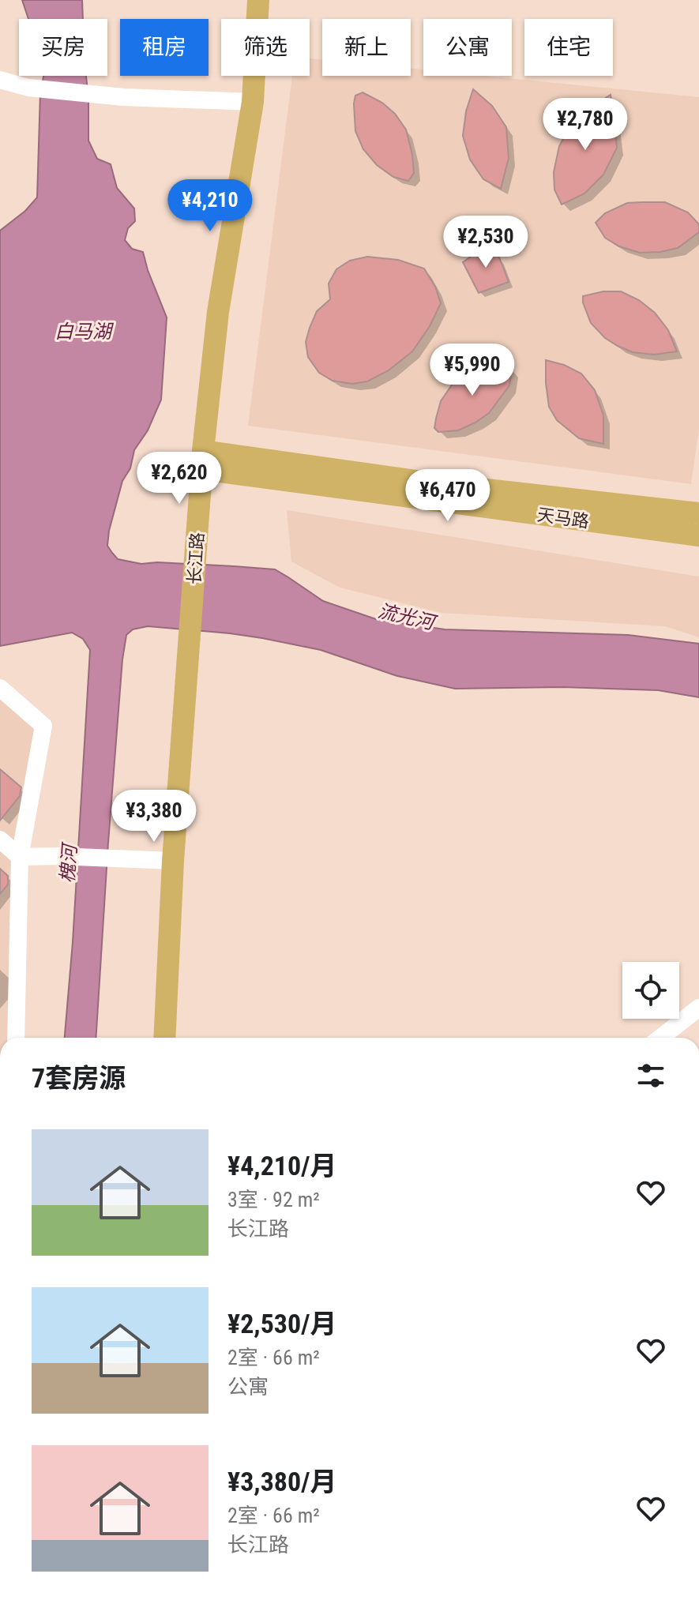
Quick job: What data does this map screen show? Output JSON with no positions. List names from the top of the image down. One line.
{"streets":{"main road":["天马路","长江路"]},"crossings":[["天马路","长江路"]],"water":["白马湖","流光河","槐河"],"page":{"chip":["买房","租房","筛选","新上","公寓","住宅"],"price":["¥2,780","¥4,210","¥2,530","¥5,990","¥2,620","¥6,470","¥3,380"],"heading":"7套房源","list":[{"name":"¥4,210/月","note":"3室 · 92 m² · 长江路"},{"name":"¥2,530/月","note":"2室 · 66 m² · 公寓"},{"name":"¥3,380/月","note":"2室 · 66 m² · 长江路"}]}}
